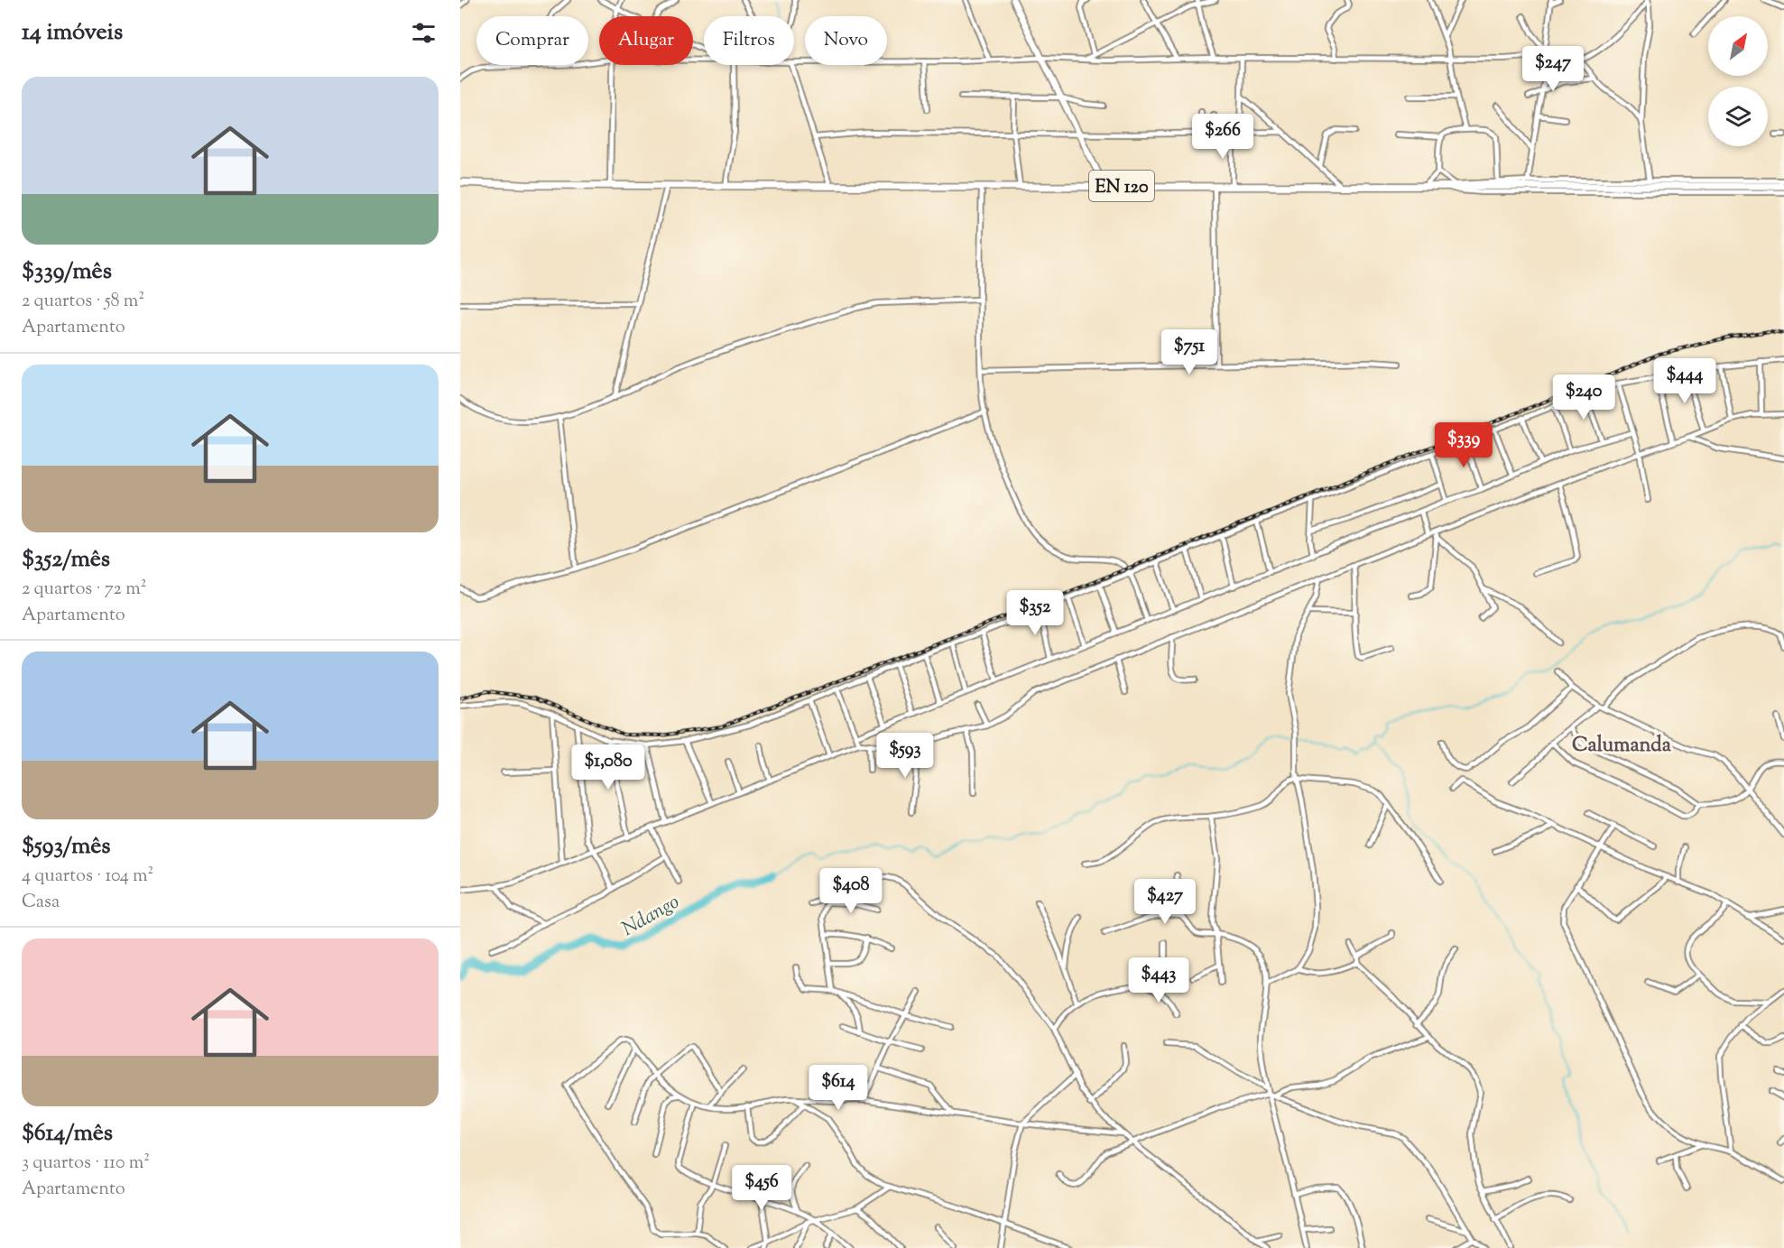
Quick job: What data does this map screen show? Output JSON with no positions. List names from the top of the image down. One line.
{"streets":{"main road":["EN 120"]},"districts":["Calumanda"],"water":["Ndango"],"north":"top right","page":{"heading":"14 imóveis","chip":["Comprar","Alugar","Filtros","Novo"],"price":["$247","$266","$751","$444","$240","$339","$352","$593","$1,080","$408","$427","$443","$614","$456"],"list":[{"name":"$339/mês","note":"2 quartos · 58 m² · Apartamento"},{"name":"$352/mês","note":"2 quartos · 72 m² · Apartamento"},{"name":"$593/mês","note":"4 quartos · 104 m² · Casa"},{"name":"$614/mês","note":"3 quartos · 110 m² · Apartamento"}]}}
